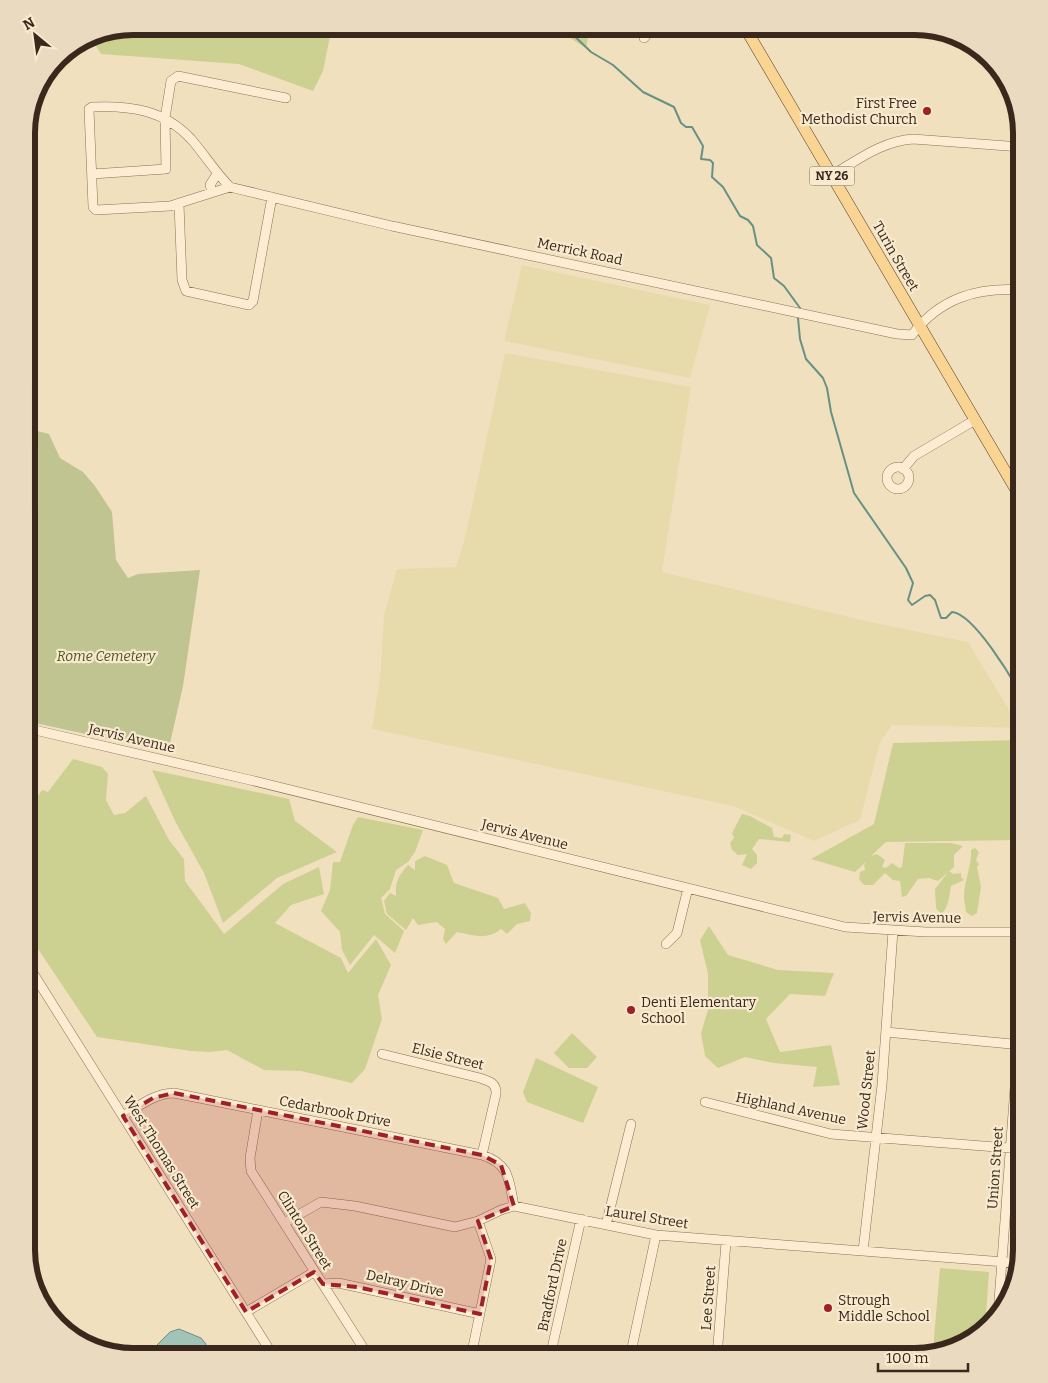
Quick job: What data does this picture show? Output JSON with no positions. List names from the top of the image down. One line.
{"streets":{"main road":["NY 26","Turin Street"],"street":["Merrick Road","Jervis Avenue","Elsie Street","Wood Street","Highland Avenue","Cedarbrook Drive","West Thomas Street","Union Street","Laurel Street","Clinton Street","Delray Drive","Bradford Drive","Lee Street"]},"crossings":[["Merrick Road","Turin Street"],["Jervis Avenue","Wood Street"],["Elsie Street","Cedarbrook Drive"],["Wood Street","Highland Avenue"],["Wood Street","Laurel Street"],["Highland Avenue","Union Street"],["Cedarbrook Drive","West Thomas Street"],["Cedarbrook Drive","Laurel Street"],["Cedarbrook Drive","Clinton Street"],["Union Street","Laurel Street"],["Laurel Street","Bradford Drive"],["Laurel Street","Lee Street"],["Clinton Street","Delray Drive"]],"parks":["Rome Cemetery"],"places":["First Free Methodist Church","Denti Elementary School","Strough Middle School"],"scale_bar":"100 m","north":"top left"}
